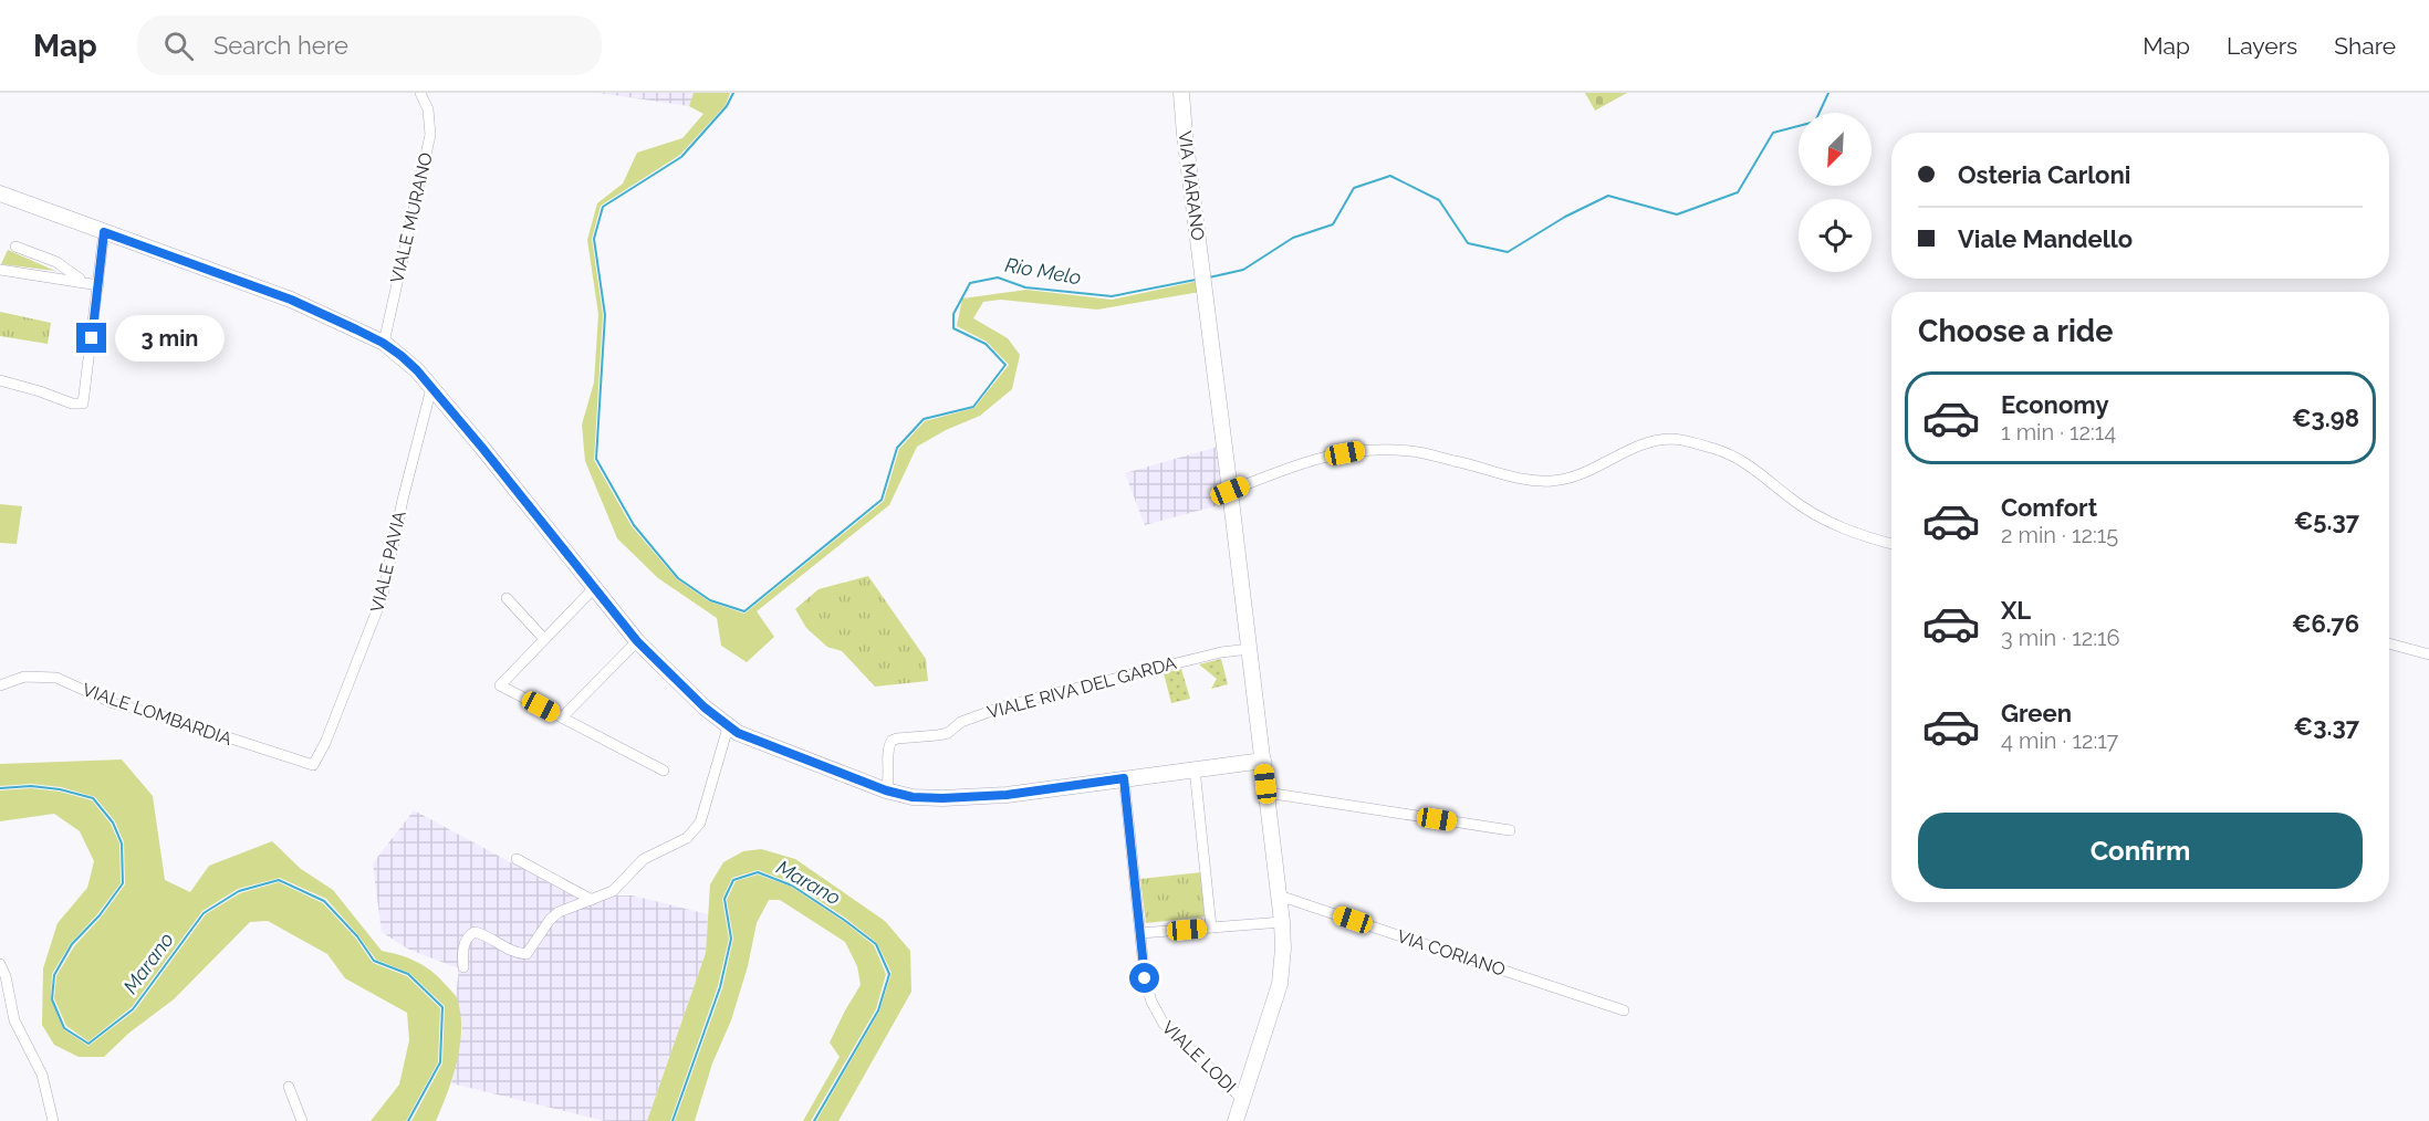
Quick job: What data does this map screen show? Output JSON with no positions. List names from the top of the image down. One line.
{"streets":{"main road":["VIA MARANO"],"street":["VIALE MURANO","VIALE PAVIA","VIALE RIVA DEL GARDA","VIALE LOMBARDIA","VIA CORIANO","VIALE LODI"]},"crossings":[["VIA MARANO","VIALE RIVA DEL GARDA"],["VIA MARANO","VIA CORIANO"],["VIA MARANO","VIALE LODI"],["VIALE PAVIA","VIALE LOMBARDIA"]],"water":["Rio Melo","Marano"],"north":"bottom left","page":{"header":"Map","search":"Search here","nav":["Map","Layers","Share"],"banner":["Osteria Carloni","Viale Mandello"],"heading":"Choose a ride","bubble":"3 min","list":[{"name":"Economy","note":"1 min · 12:14","value":"€3.98"},{"name":"Comfort","note":"2 min · 12:15","value":"€5.37"},{"name":"XL","note":"3 min · 12:16","value":"€6.76"},{"name":"Green","note":"4 min · 12:17","value":"€3.37"}],"buttons":"Confirm"}}
